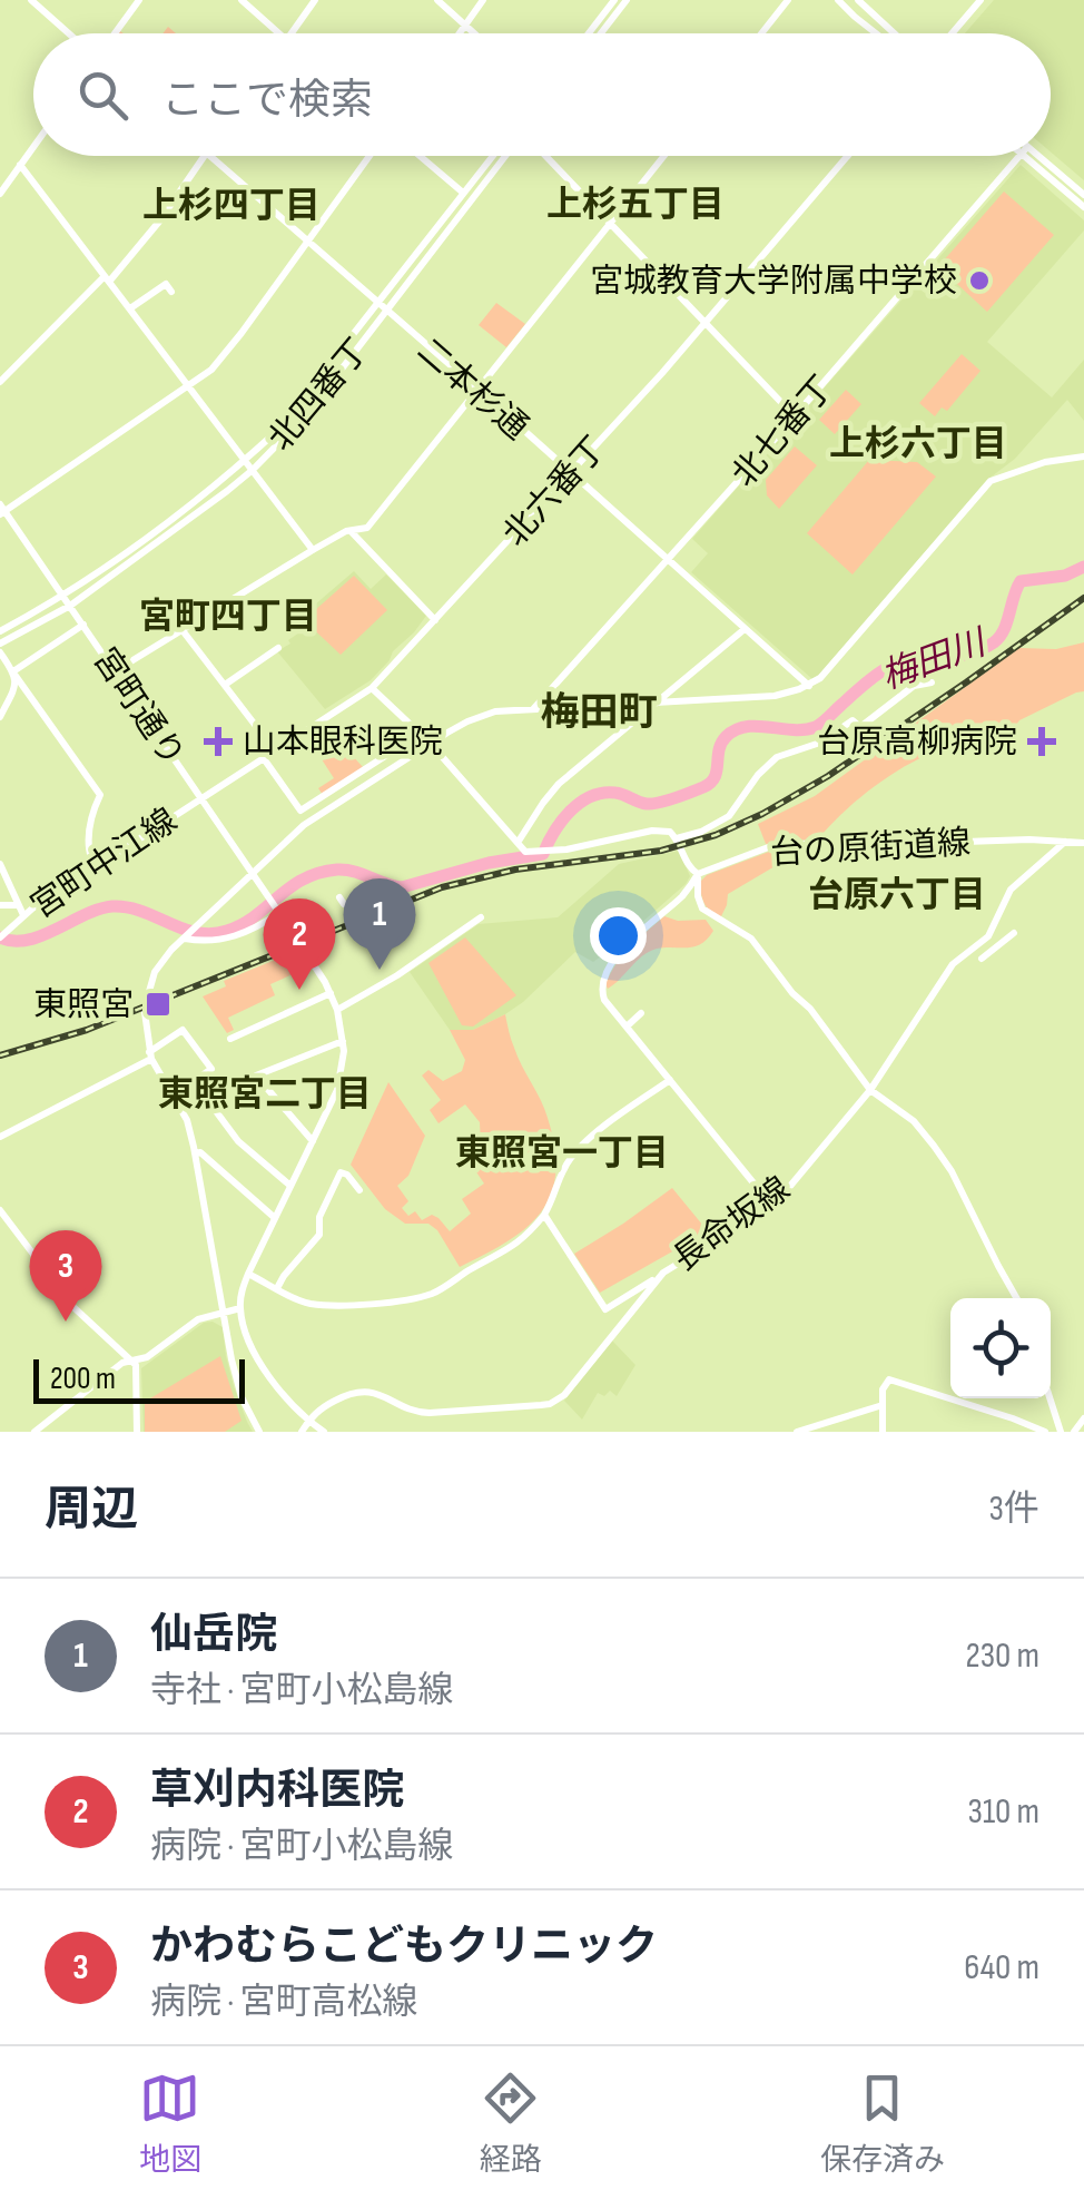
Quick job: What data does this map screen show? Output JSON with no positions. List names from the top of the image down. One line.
{"streets":{"street":["二本杉通","北四番丁","北七番丁","北六番丁","宮町通り","台の原街道線","宮町中江線","長命坂線"]},"crossings":[["二本杉通","北四番丁"],["二本杉通","北七番丁"],["二本杉通","北六番丁"],["北四番丁","宮町通り"],["北六番丁","宮町通り"],["北六番丁","宮町中江線"],["宮町通り","宮町中江線"],["台の原街道線","長命坂線"]],"districts":["上杉五丁目","上杉四丁目","上杉六丁目","宮町四丁目","梅田町","台原六丁目","東照宮二丁目","東照宮一丁目"],"water":["梅田川"],"places":{"other":["宮城教育大学附属中学校"],"health":["山本眼科医院","台原高柳病院"],"transit":["東照宮"]},"scale_bar":"200 m","page":{"search":"ここで検索","pins":["1","2","3"],"scale":"200 m","heading":["周辺","3件"],"list":[{"mark":"1","name":"仙岳院","note":"寺社 · 宮町小松島線","value":"230 m"},{"mark":"2","name":"草刈内科医院","note":"病院 · 宮町小松島線","value":"310 m"},{"mark":"3","name":"かわむらこどもクリニック","note":"病院 · 宮町高松線","value":"640 m"}],"nav":["地図","経路","保存済み"]}}
